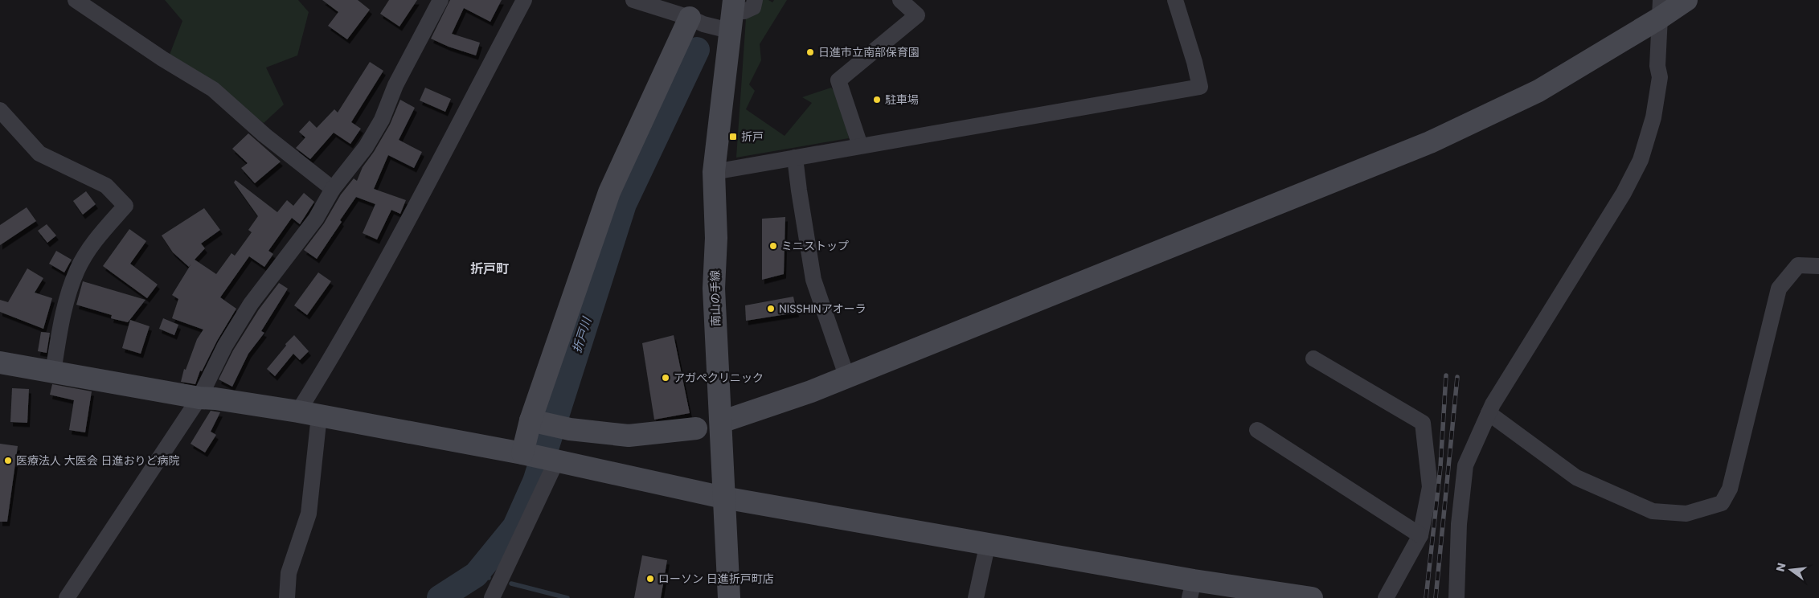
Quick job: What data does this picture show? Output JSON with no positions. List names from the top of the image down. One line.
{"streets":{"street":["南山の手線"]},"districts":["折戸町"],"water":["折戸川"],"places":{"other":["日進市立南部保育園","駐車場","ミニストップ","NISSHINアオーラ","アガぺクリニック","医療法人 大医会 日進おりど病院","ローソン 日進折戸町店"],"transit":["折戸"]},"north":"left"}
